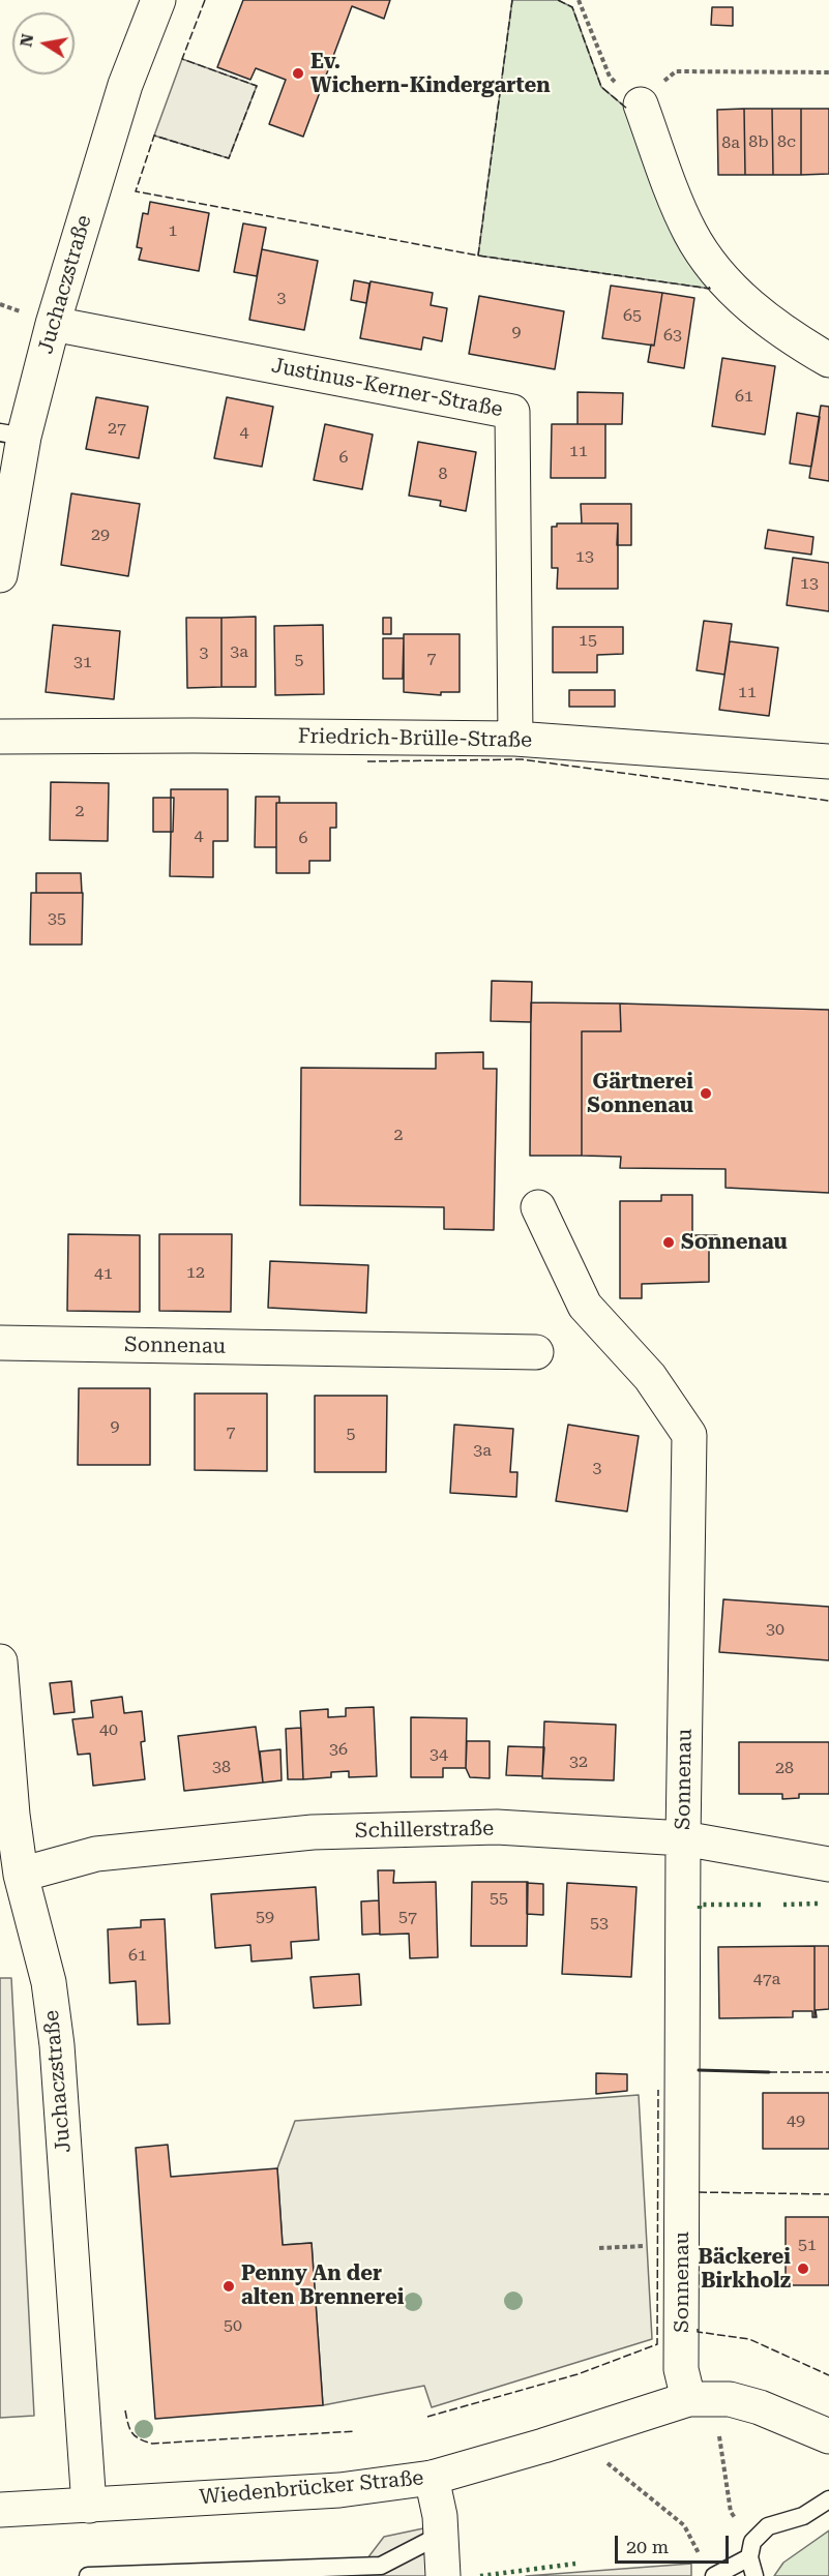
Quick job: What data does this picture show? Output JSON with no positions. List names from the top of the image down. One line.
{"streets":{"street":["Juchaczstraße","Justinus-Kerner-Straße","Friedrich-Brülle-Straße","Sonnenau","Schillerstraße","Wiedenbrücker Straße"]},"crossings":[["Juchaczstraße","Justinus-Kerner-Straße"],["Juchaczstraße","Schillerstraße"],["Juchaczstraße","Wiedenbrücker Straße"],["Justinus-Kerner-Straße","Friedrich-Brülle-Straße"],["Sonnenau","Schillerstraße"],["Sonnenau","Wiedenbrücker Straße"]],"places":["Ev. Wichern-Kindergarten","Gärtnerei Sonnenau","Sonnenau","Bäckerei Birkholz","Penny An der alten Brennerei"],"house_numbers":["8b","8c","8a","1","3","65","9","63","61","27","4","11","6","8","29","13","13","15","3a","3","7","5","31","11","2","4","6","35","2","12","41","9","7","5","3a","3","30","40","36","34","32","38","28","55","59","57","53","61","47a","49","51","50"],"scale_bar":"20 m","north":"left"}
